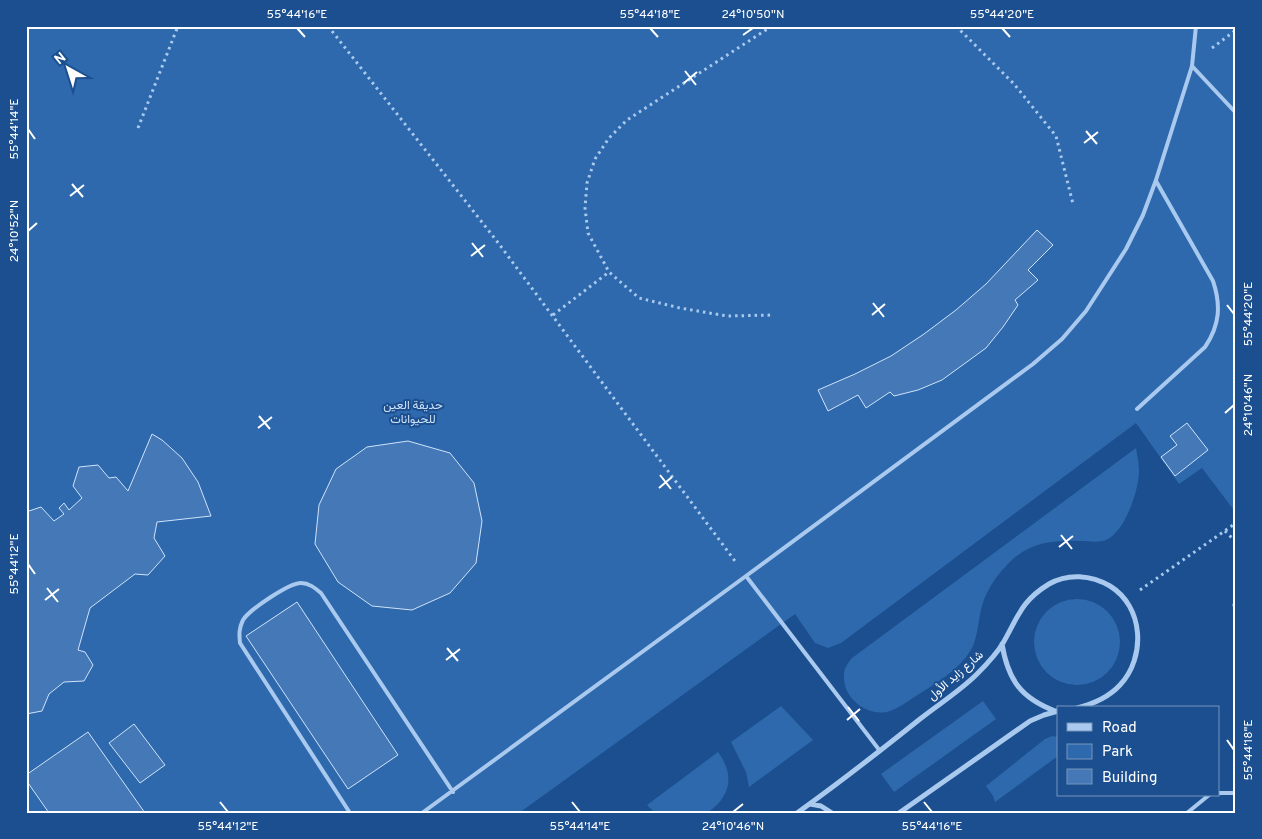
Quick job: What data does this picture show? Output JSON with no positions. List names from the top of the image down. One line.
{"streets":{"street":["شارع زايد الأول"]},"parks":["حديقة العين للحيوانات"],"legend":["Road","Park","Building"],"north":"top left","coordinates":["55°44'16\"E","55°44'18\"E","24°10'50\"N","55°44'20\"E","55°44'14\"E","24°10'52\"N","24°10'46\"N","55°44'12\"E"]}
